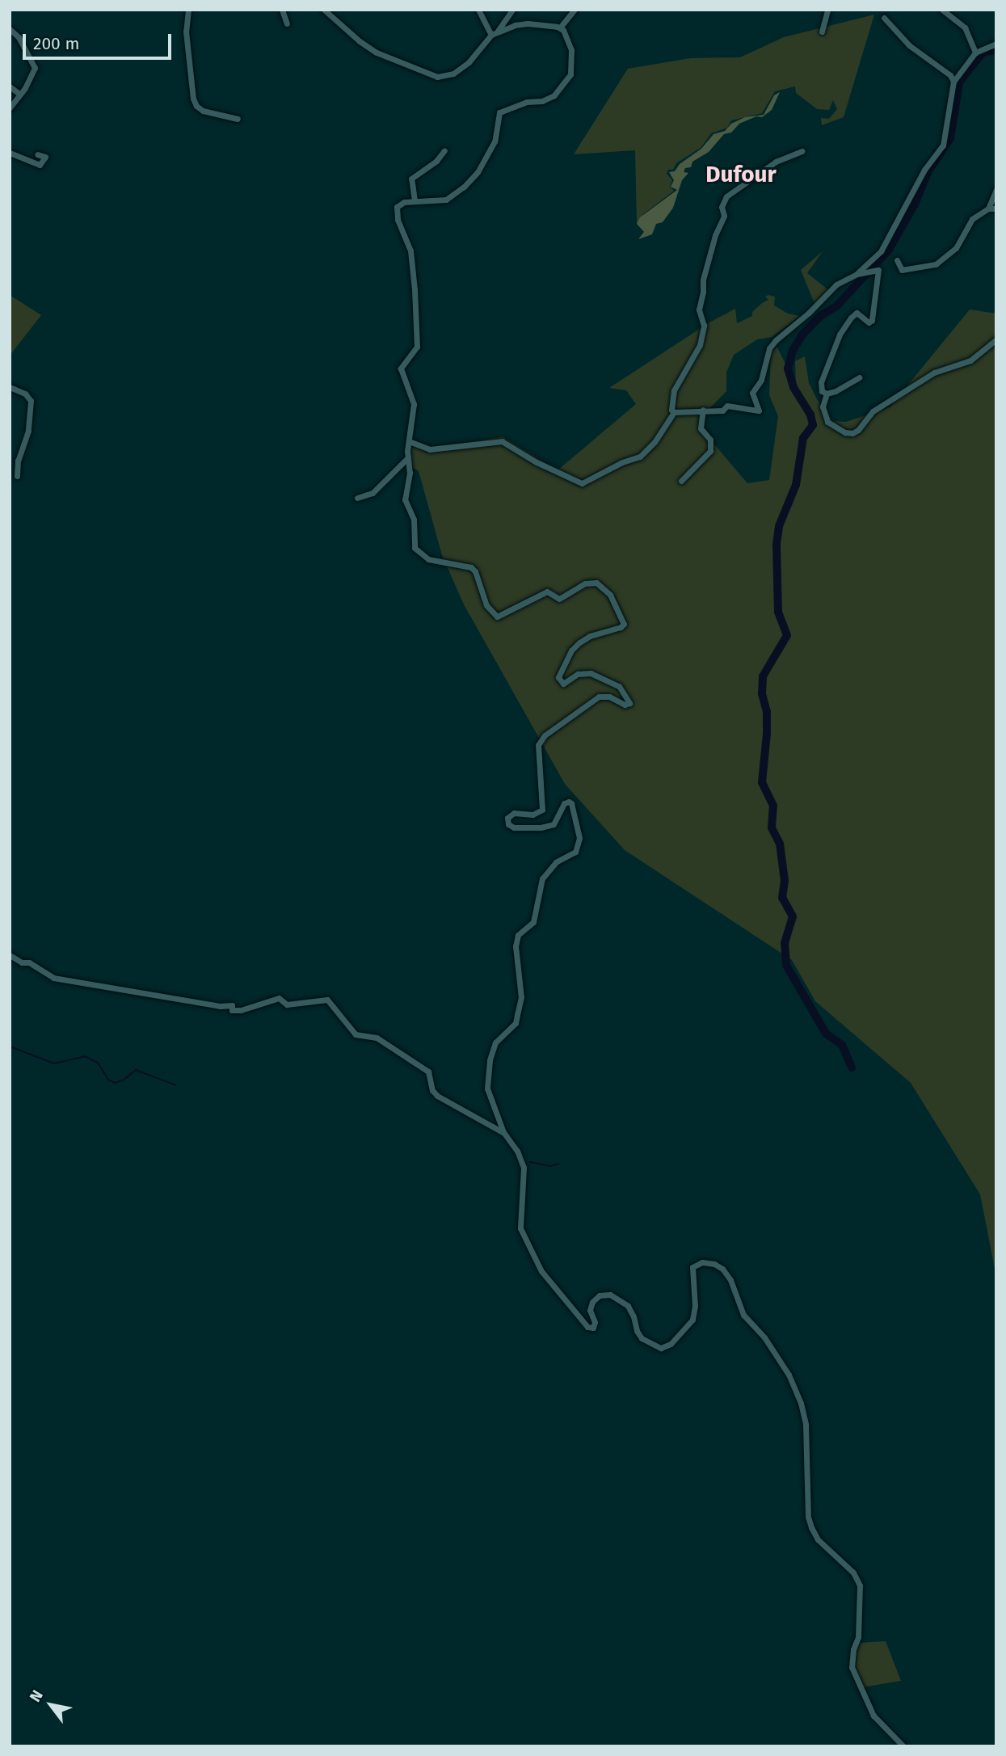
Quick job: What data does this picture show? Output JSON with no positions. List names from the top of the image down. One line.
{"districts":["Dufour"],"scale_bar":"200 m","north":"top left"}
